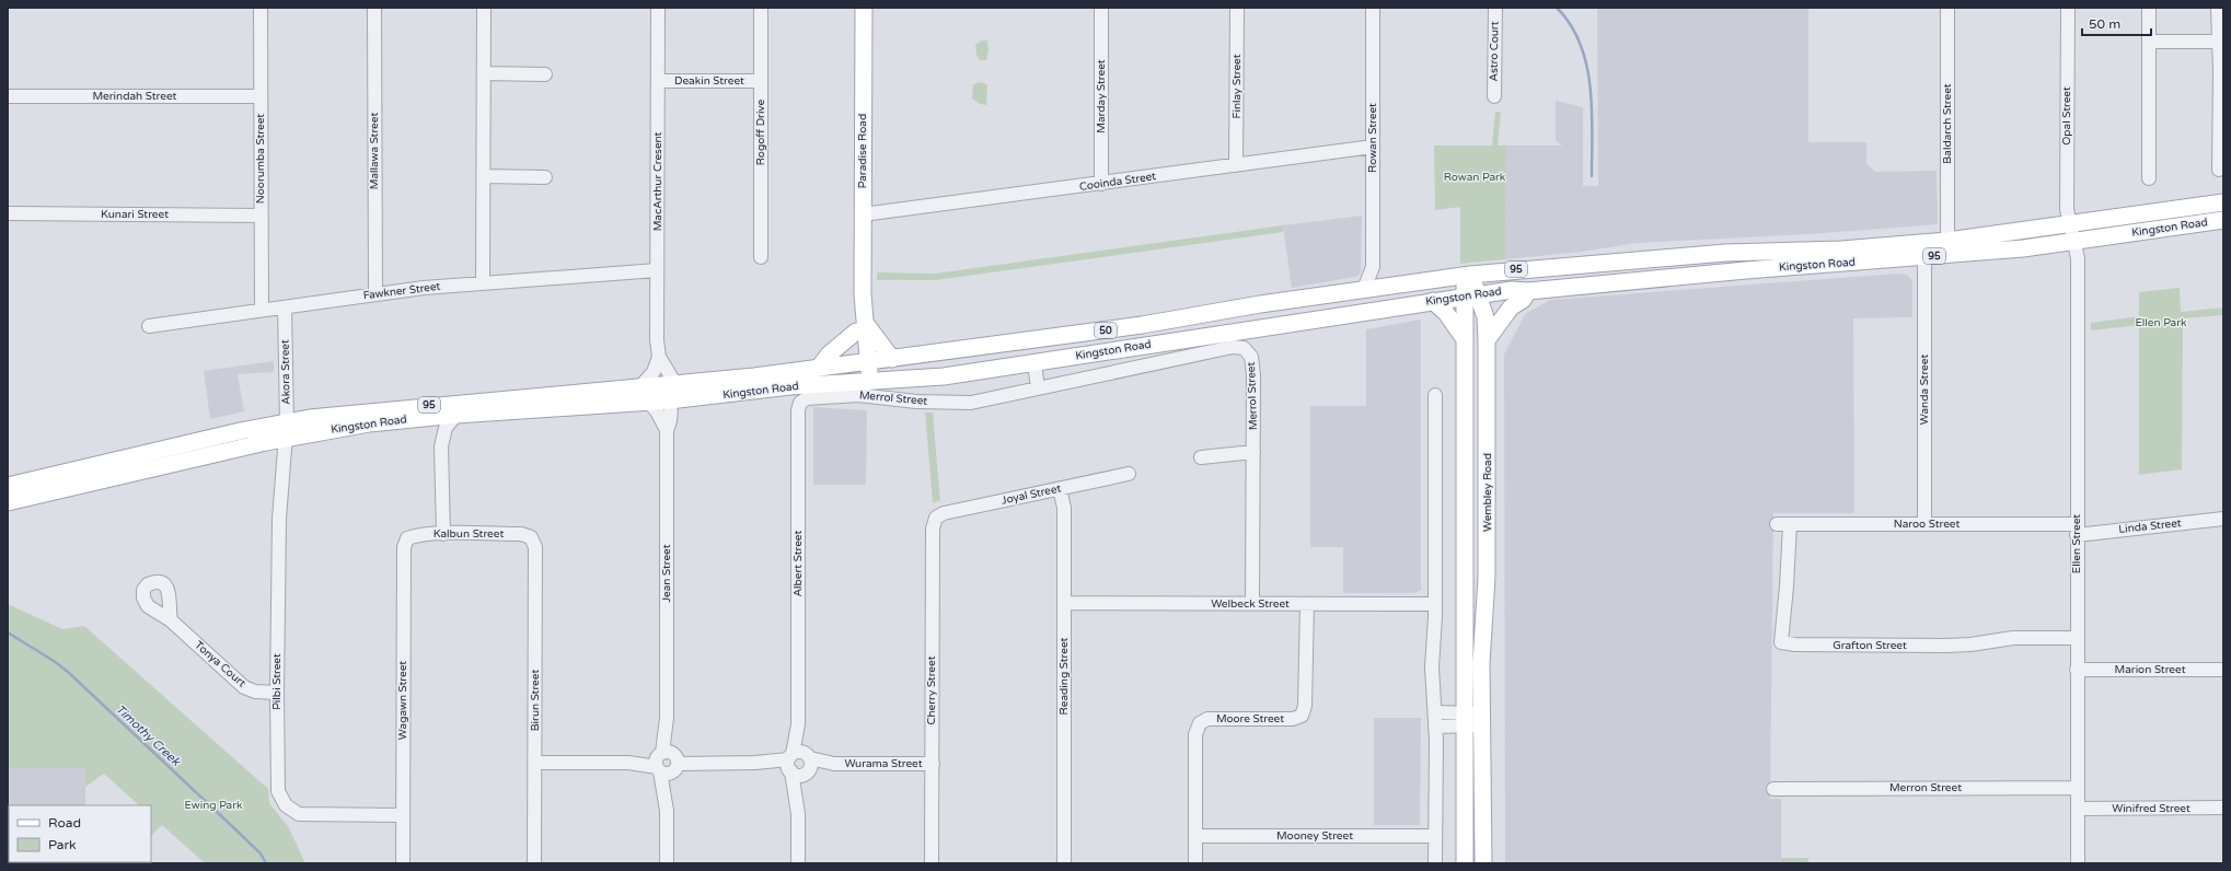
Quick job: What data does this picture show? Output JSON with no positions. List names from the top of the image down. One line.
{"streets":{"main road":["Paradise Road","Kingston Road","95","50","Wembley Road"],"street":["Astro Court","Deakin Street","Finlay Street","Merindah Street","Marday Street","Opal Street","Baldarch Street","Rogoff Drive","Rowan Street","Mallawa Street","Noorumba Street","MacArthur Cresent","Cooinda Street","Kunari Street","Fawkner Street","Akora Street","Wanda Street","Merrol Street","Joyal Street","Naroo Street","Linda Street","Kalbun Street","Ellen Street","Albert Street","Jean Street","Welbeck Street","Grafton Street","Tonya Court","Marion Street","Reading Street","Pilbi Street","Cherry Street","Wagawn Street","Birun Street","Moore Street","Wurama Street","Merron Street","Winifred Street","Mooney Street"]},"crossings":[["Deakin Street","Rogoff Drive"],["Deakin Street","MacArthur Cresent"],["Finlay Street","Cooinda Street"],["Merindah Street","Noorumba Street"],["Marday Street","Cooinda Street"],["Opal Street","Kingston Road"],["Opal Street","Ellen Street"],["Baldarch Street","Kingston Road"],["Rowan Street","Cooinda Street"],["Rowan Street","Kingston Road"],["Mallawa Street","Fawkner Street"],["Paradise Road","Cooinda Street"],["Paradise Road","Kingston Road"],["Noorumba Street","Kunari Street"],["Noorumba Street","Fawkner Street"],["MacArthur Cresent","Kingston Road"],["MacArthur Cresent","Fawkner Street"],["Kingston Road","Akora Street"],["Kingston Road","Wanda Street"],["Kingston Road","Wembley Road"],["Kingston Road","Ellen Street"],["Kingston Road","Jean Street"],["Kingston Road","Pilbi Street"],["Fawkner Street","Akora Street"],["Akora Street","Pilbi Street"],["Wanda Street","Naroo Street"],["Merrol Street","Albert Street"],["Merrol Street","Welbeck Street"],["Joyal Street","Reading Street"],["Joyal Street","Cherry Street"],["Naroo Street","Linda Street"],["Naroo Street","Ellen Street"],["Naroo Street","Grafton Street"],["Linda Street","Ellen Street"],["Kalbun Street","Wagawn Street"],["Kalbun Street","Birun Street"],["Ellen Street","Grafton Street"],["Ellen Street","Marion Street"],["Ellen Street","Merron Street"],["Ellen Street","Winifred Street"],["Albert Street","Wurama Street"],["Jean Street","Wurama Street"],["Welbeck Street","Reading Street"],["Welbeck Street","Moore Street"],["Tonya Court","Pilbi Street"],["Pilbi Street","Wagawn Street"],["Cherry Street","Wurama Street"],["Birun Street","Wurama Street"],["Moore Street","Mooney Street"]],"water":["Timothy Creek"],"parks":["Rowan Park","Ellen Park","Ewing Park"],"legend":["Road","Park"],"scale_bar":"50 m"}
